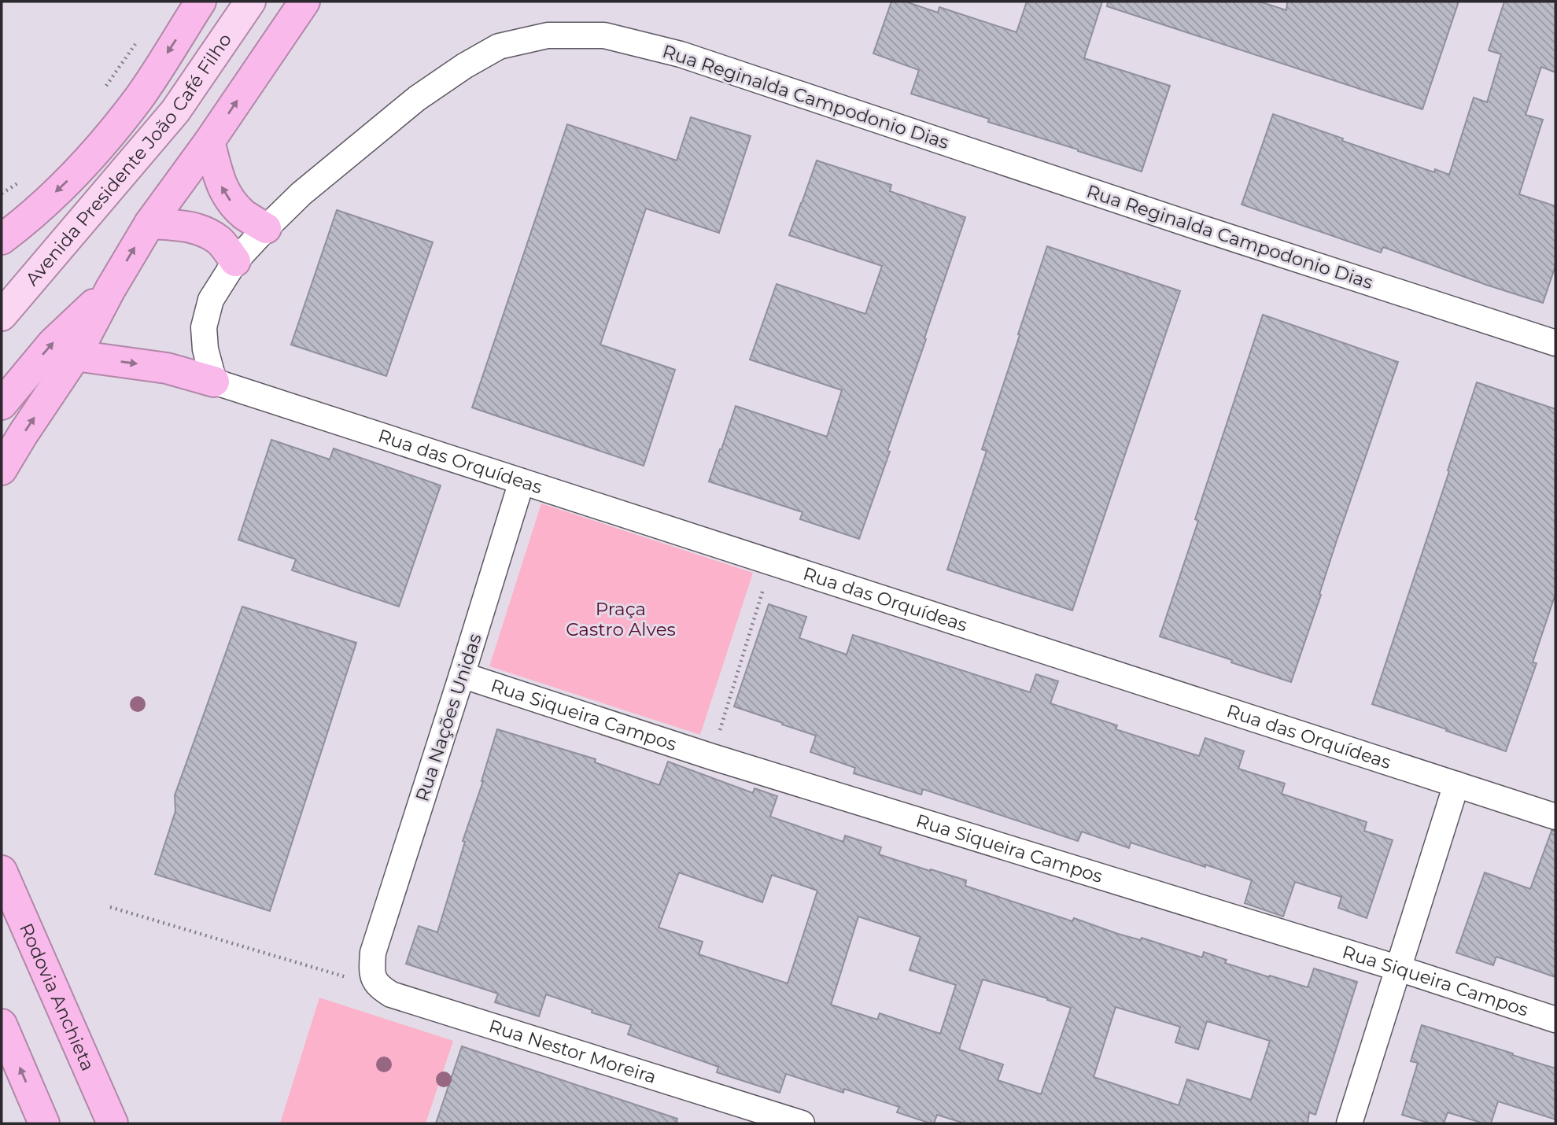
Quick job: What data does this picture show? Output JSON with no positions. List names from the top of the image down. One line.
{"streets":{"highway":["Rodovia Anchieta"],"main road":["Avenida Presidente João Café Filho"],"street":["Rua Reginalda Campodonio Dias","Rua das Orquídeas","Rua Siqueira Campos","Rua Nações Unidas","Rua Nestor Moreira"]},"crossings":[["Rua Reginalda Campodonio Dias","Rua das Orquídeas"],["Rua das Orquídeas","Rua Nações Unidas"],["Rua Siqueira Campos","Rua Nações Unidas"],["Rua Nações Unidas","Rua Nestor Moreira"]],"parks":["Praça Castro Alves"]}
